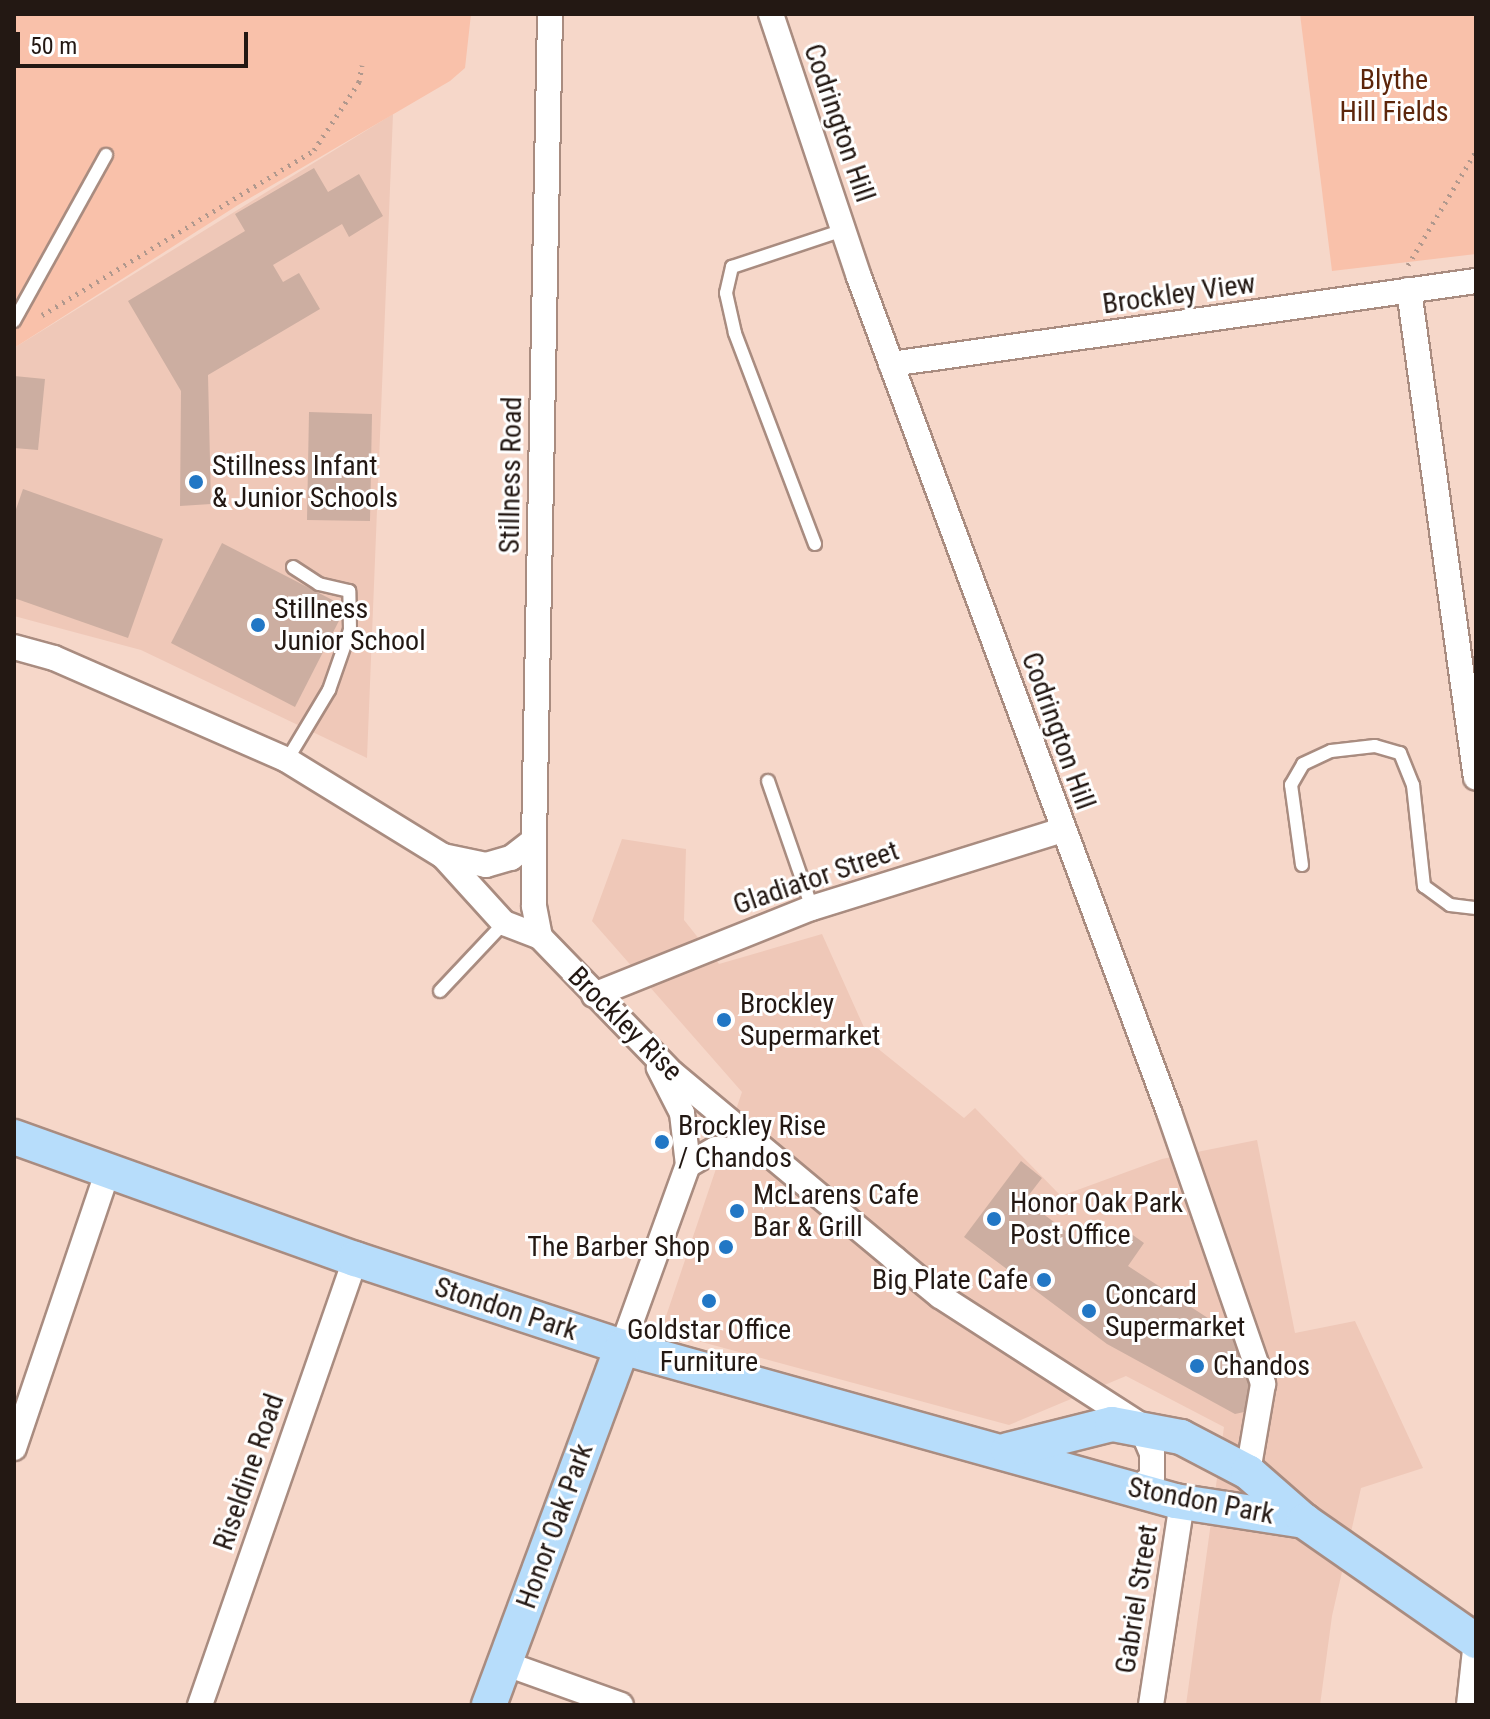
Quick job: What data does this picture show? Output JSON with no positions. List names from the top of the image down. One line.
{"streets":{"main road":["Stondon Park","Honor Oak Park"],"street":["Codrington Hill","Brockley View","Stillness Road","Gladiator Street","Brockley Rise","Riseldine Road","Gabriel Street"]},"crossings":[["Codrington Hill","Brockley View"],["Codrington Hill","Gladiator Street"],["Codrington Hill","Stondon Park"],["Stillness Road","Brockley Rise"],["Gladiator Street","Brockley Rise"],["Brockley Rise","Stondon Park"],["Stondon Park","Riseldine Road"],["Stondon Park","Honor Oak Park"],["Stondon Park","Gabriel Street"]],"parks":["Blythe Hill Fields"],"places":["Stillness Infant & Junior Schools","Stillness Junior School","Brockley Supermarket","Brockley Rise / Chandos","McLarens Cafe Bar & Grill","Honor Oak Park Post Office","The Barber Shop","Big Plate Cafe","Goldstar Office Furniture","Concard Supermarket","Chandos"],"scale_bar":"50 m"}
